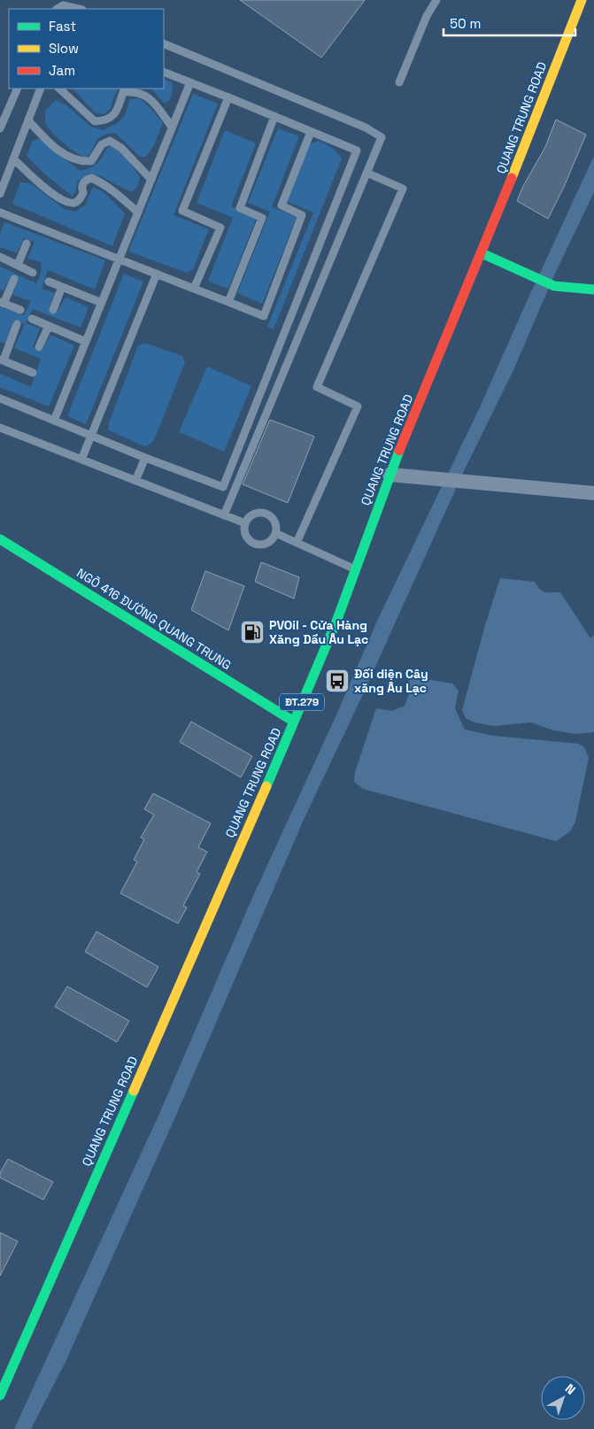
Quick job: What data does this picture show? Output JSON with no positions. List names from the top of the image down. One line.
{"streets":{"main road":["QUANG TRUNG ROAD","NGÕ 416 ĐƯỜNG QUANG TRUNG","ĐT.279"]},"crossings":[["QUANG TRUNG ROAD","NGÕ 416 ĐƯỜNG QUANG TRUNG"]],"places":{"fuel station":["PVOil - Cửa Hàng Xăng Dầu Âu Lạc"],"bus stop":["Đối diện Cây xăng Âu Lạc"]},"legend":["Fast","Slow","Jam"],"scale_bar":"50 m","north":"top right"}
